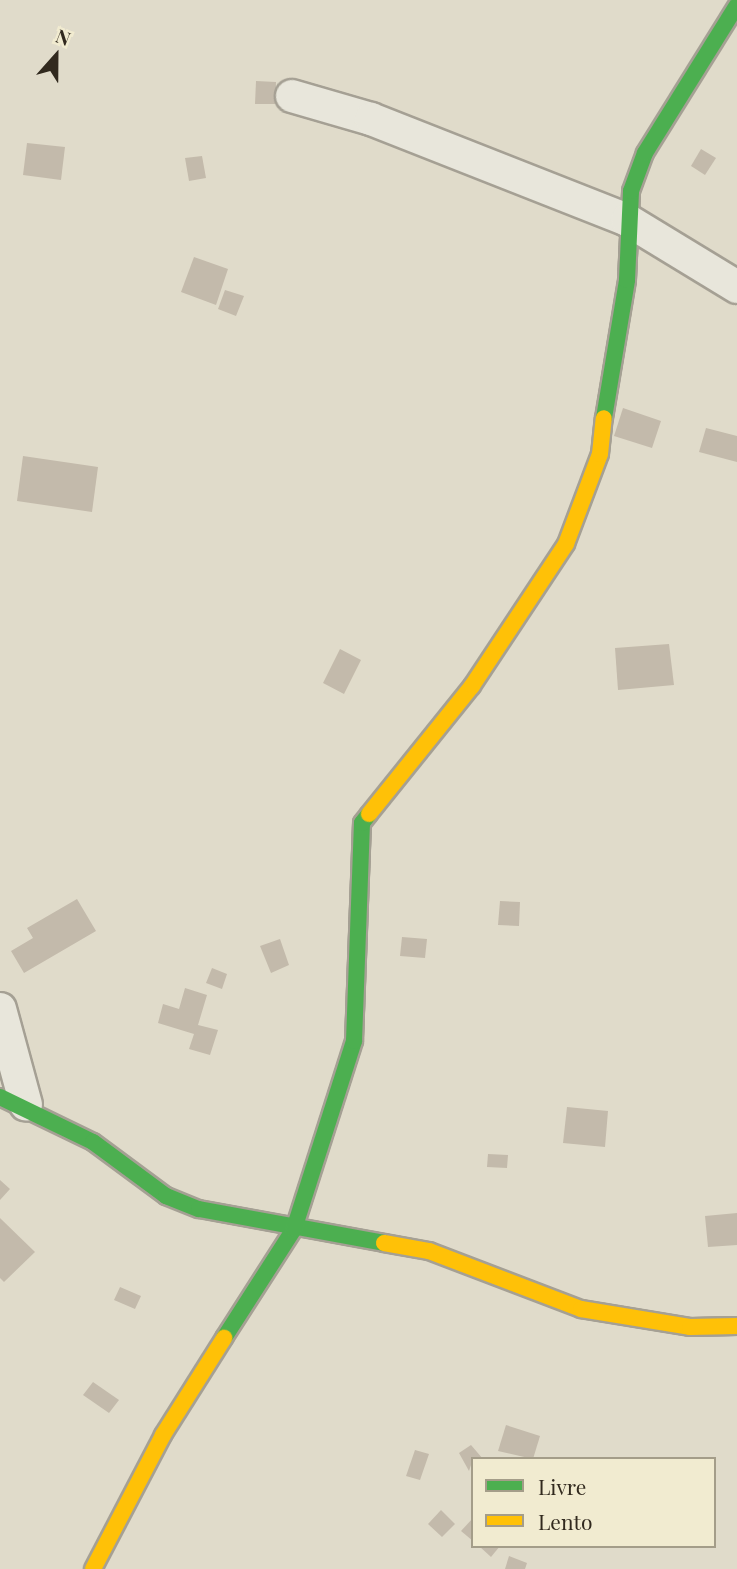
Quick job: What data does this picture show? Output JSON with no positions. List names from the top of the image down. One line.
{"legend":["Livre","Lento"],"north":"top"}
